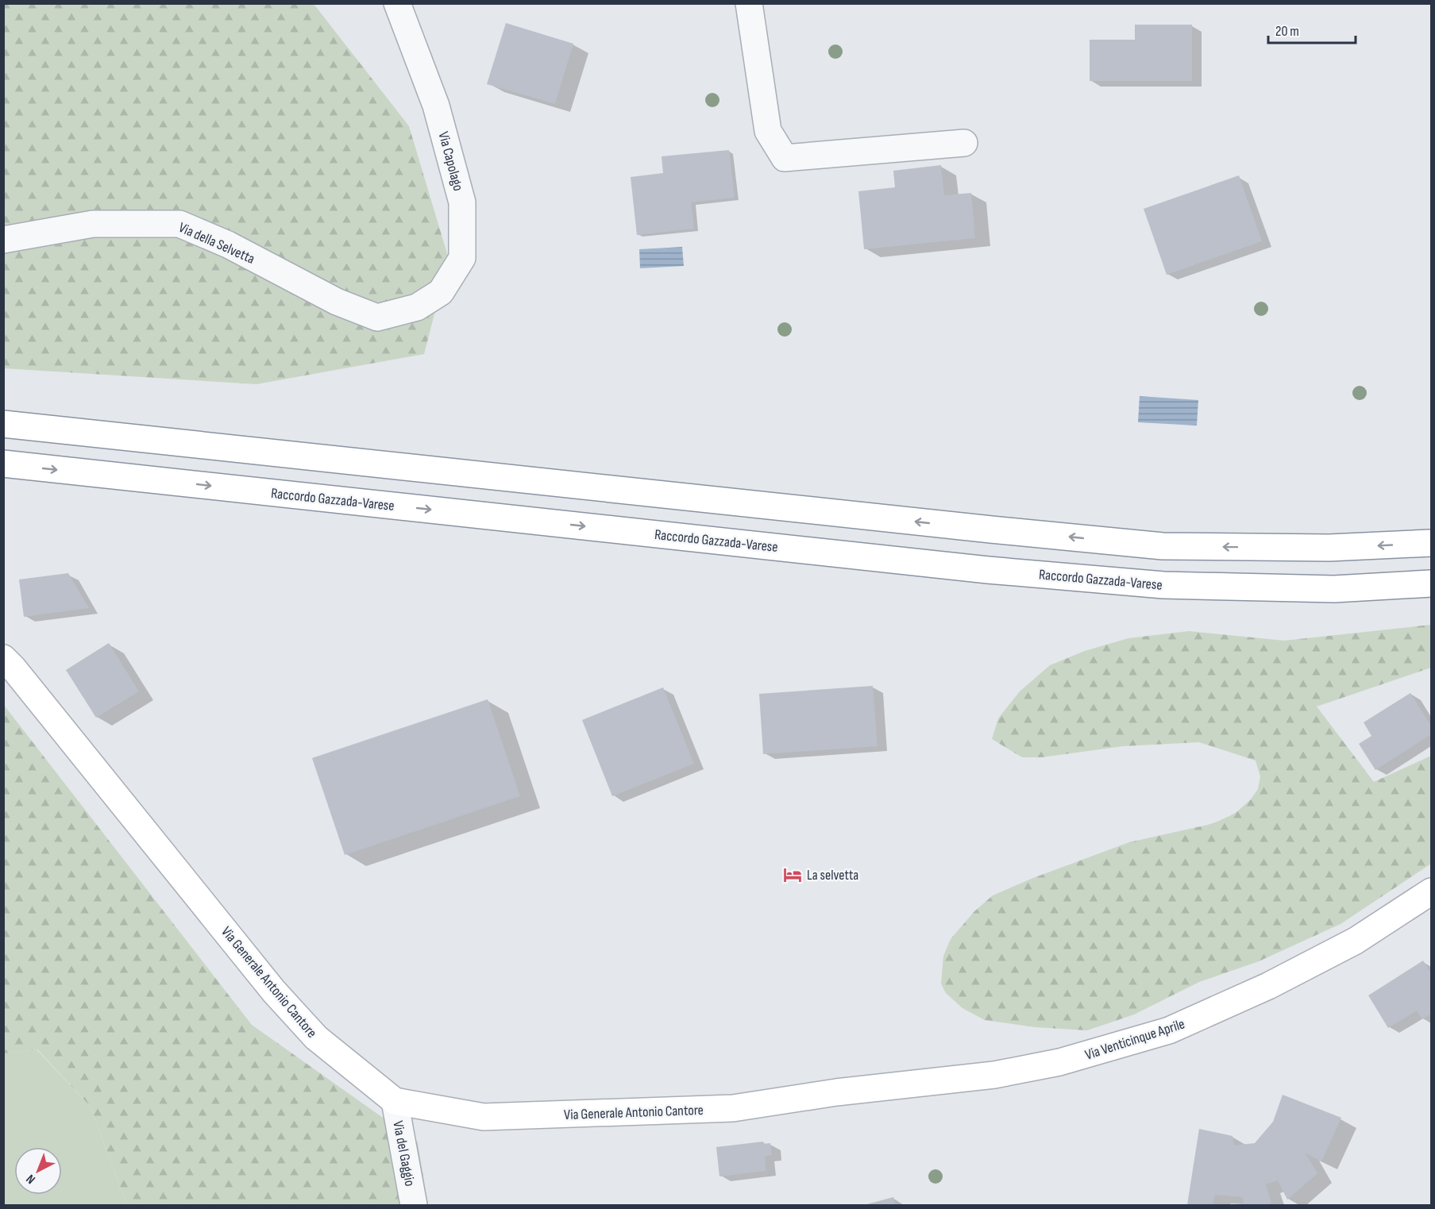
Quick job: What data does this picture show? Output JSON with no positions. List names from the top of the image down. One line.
{"streets":{"main road":["Raccordo Gazzada-Varese","Via Generale Antonio Cantore","Via Venticinque Aprile"],"street":["Via Capolago","Via della Selvetta","Via del Gaggio"]},"crossings":[["Via Capolago","Via della Selvetta"],["Via Generale Antonio Cantore","Via Venticinque Aprile"],["Via Generale Antonio Cantore","Via del Gaggio"]],"places":{"hotel":["La selvetta"]},"scale_bar":"20 m","north":"bottom left"}
